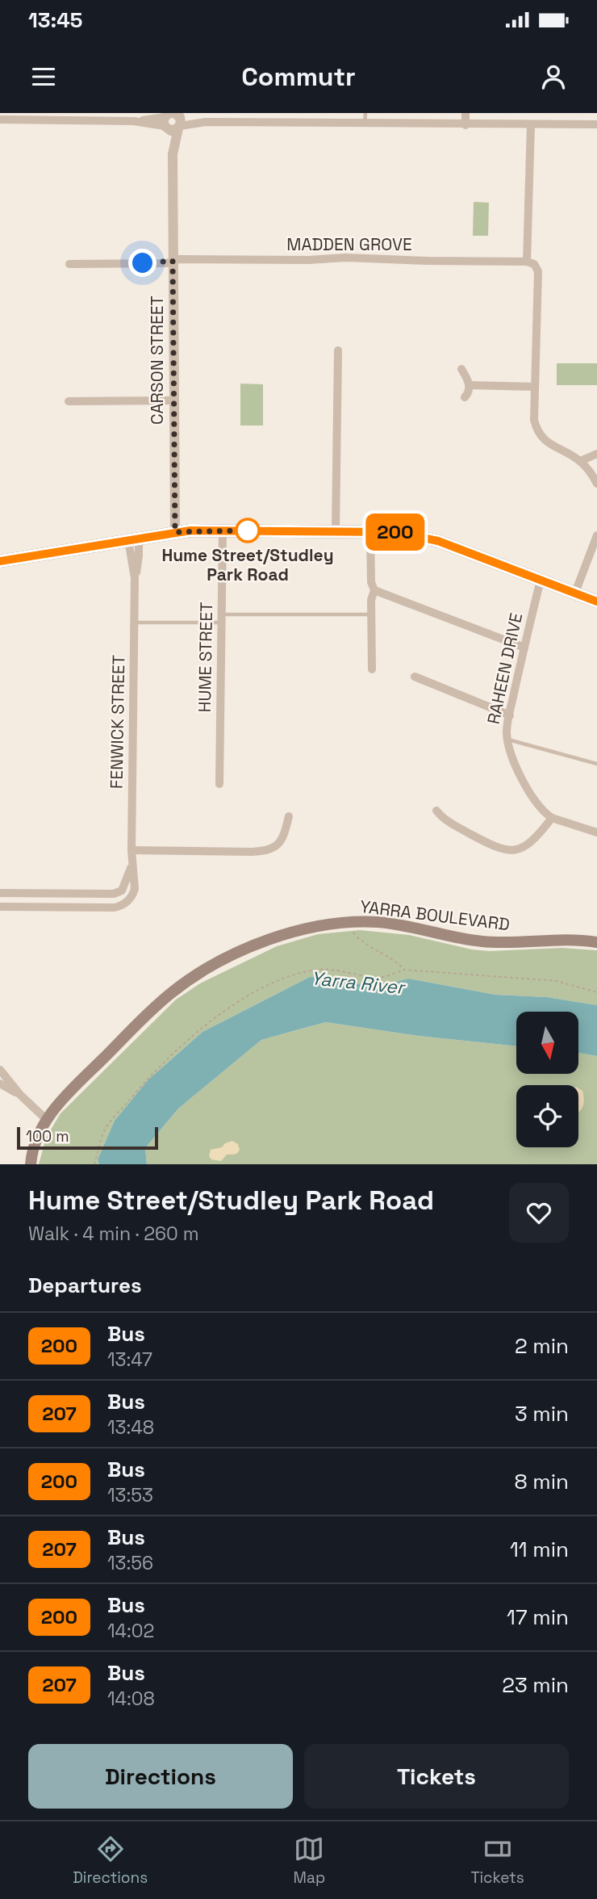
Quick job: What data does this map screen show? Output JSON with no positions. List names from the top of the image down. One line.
{"streets":{"main road":["YARRA BOULEVARD"],"street":["MADDEN GROVE","CARSON STREET","HUME STREET","RAHEEN DRIVE","FENWICK STREET"]},"crossings":[["MADDEN GROVE","CARSON STREET"]],"water":["Yarra River"],"places":["Hume Street/Studley Park Road"],"lines":["bus line 200"],"scale_bar":"100 m","north":"bottom","page":{"status":"13:45","header":"Commutr","on_map":"200","scale":"100 m","heading":[["Hume Street/Studley Park Road","Walk · 4 min · 260 m"],"Departures"],"list":[{"mark":"200","name":"Bus","note":"13:47","value":"2 min"},{"mark":"207","name":"Bus","note":"13:48","value":"3 min"},{"mark":"200","name":"Bus","note":"13:53","value":"8 min"},{"mark":"207","name":"Bus","note":"13:56","value":"11 min"},{"mark":"200","name":"Bus","note":"14:02","value":"17 min"},{"mark":"207","name":"Bus","note":"14:08","value":"23 min"}],"buttons":["Directions","Tickets"],"tabs":["Directions","Map","Tickets"]}}
